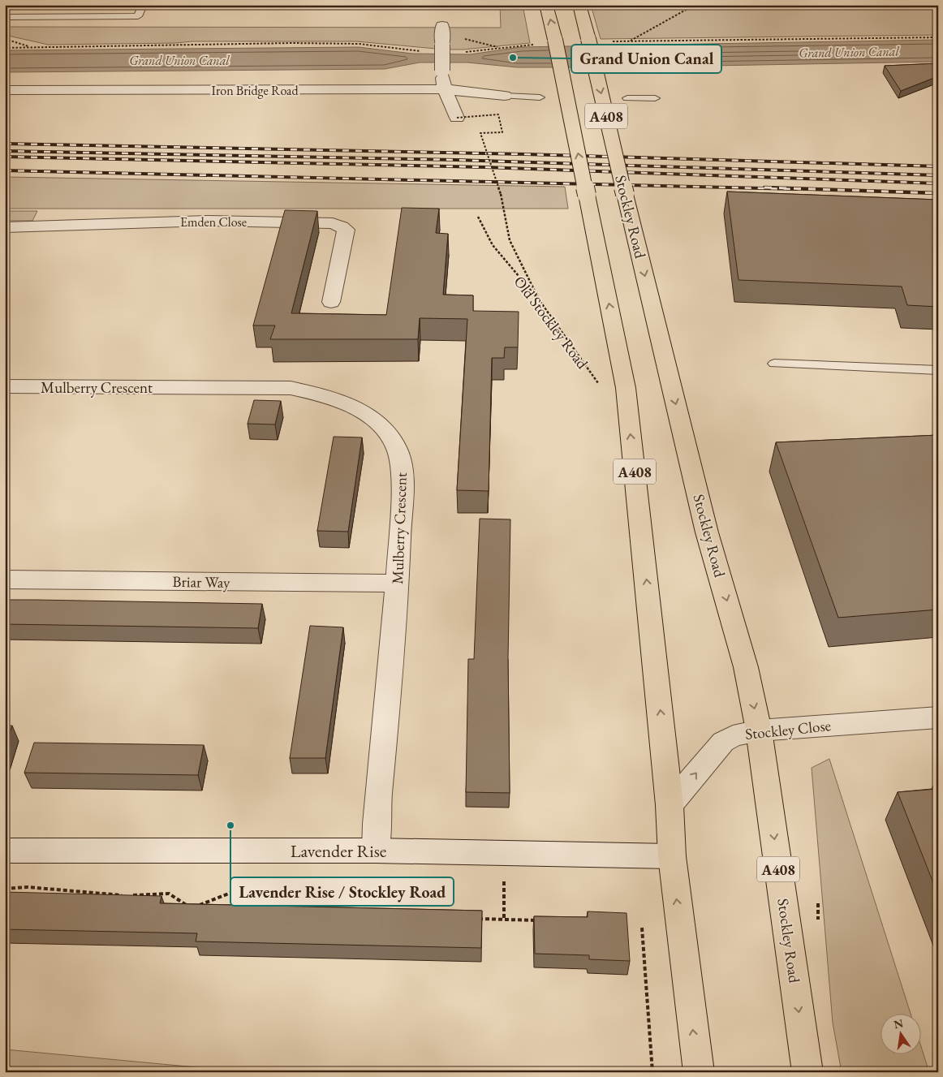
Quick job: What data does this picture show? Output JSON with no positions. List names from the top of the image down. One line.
{"streets":{"main road":["A408","Stockley Road"],"street":["Iron Bridge Road","Emden Close","Mulberry Crescent","Briar Way","Stockley Close","Lavender Rise"],"path":["Old Stockley Road"]},"crossings":[["A408","Old Stockley Road"],["A408","Stockley Close"],["A408","Lavender Rise"],["Stockley Road","Stockley Close"],["Mulberry Crescent","Briar Way"],["Mulberry Crescent","Lavender Rise"]],"one_way":["Stockley Close"],"water":["Grand Union Canal"],"places":["Grand Union Canal","Lavender Rise / Stockley Road"],"north":"top"}
